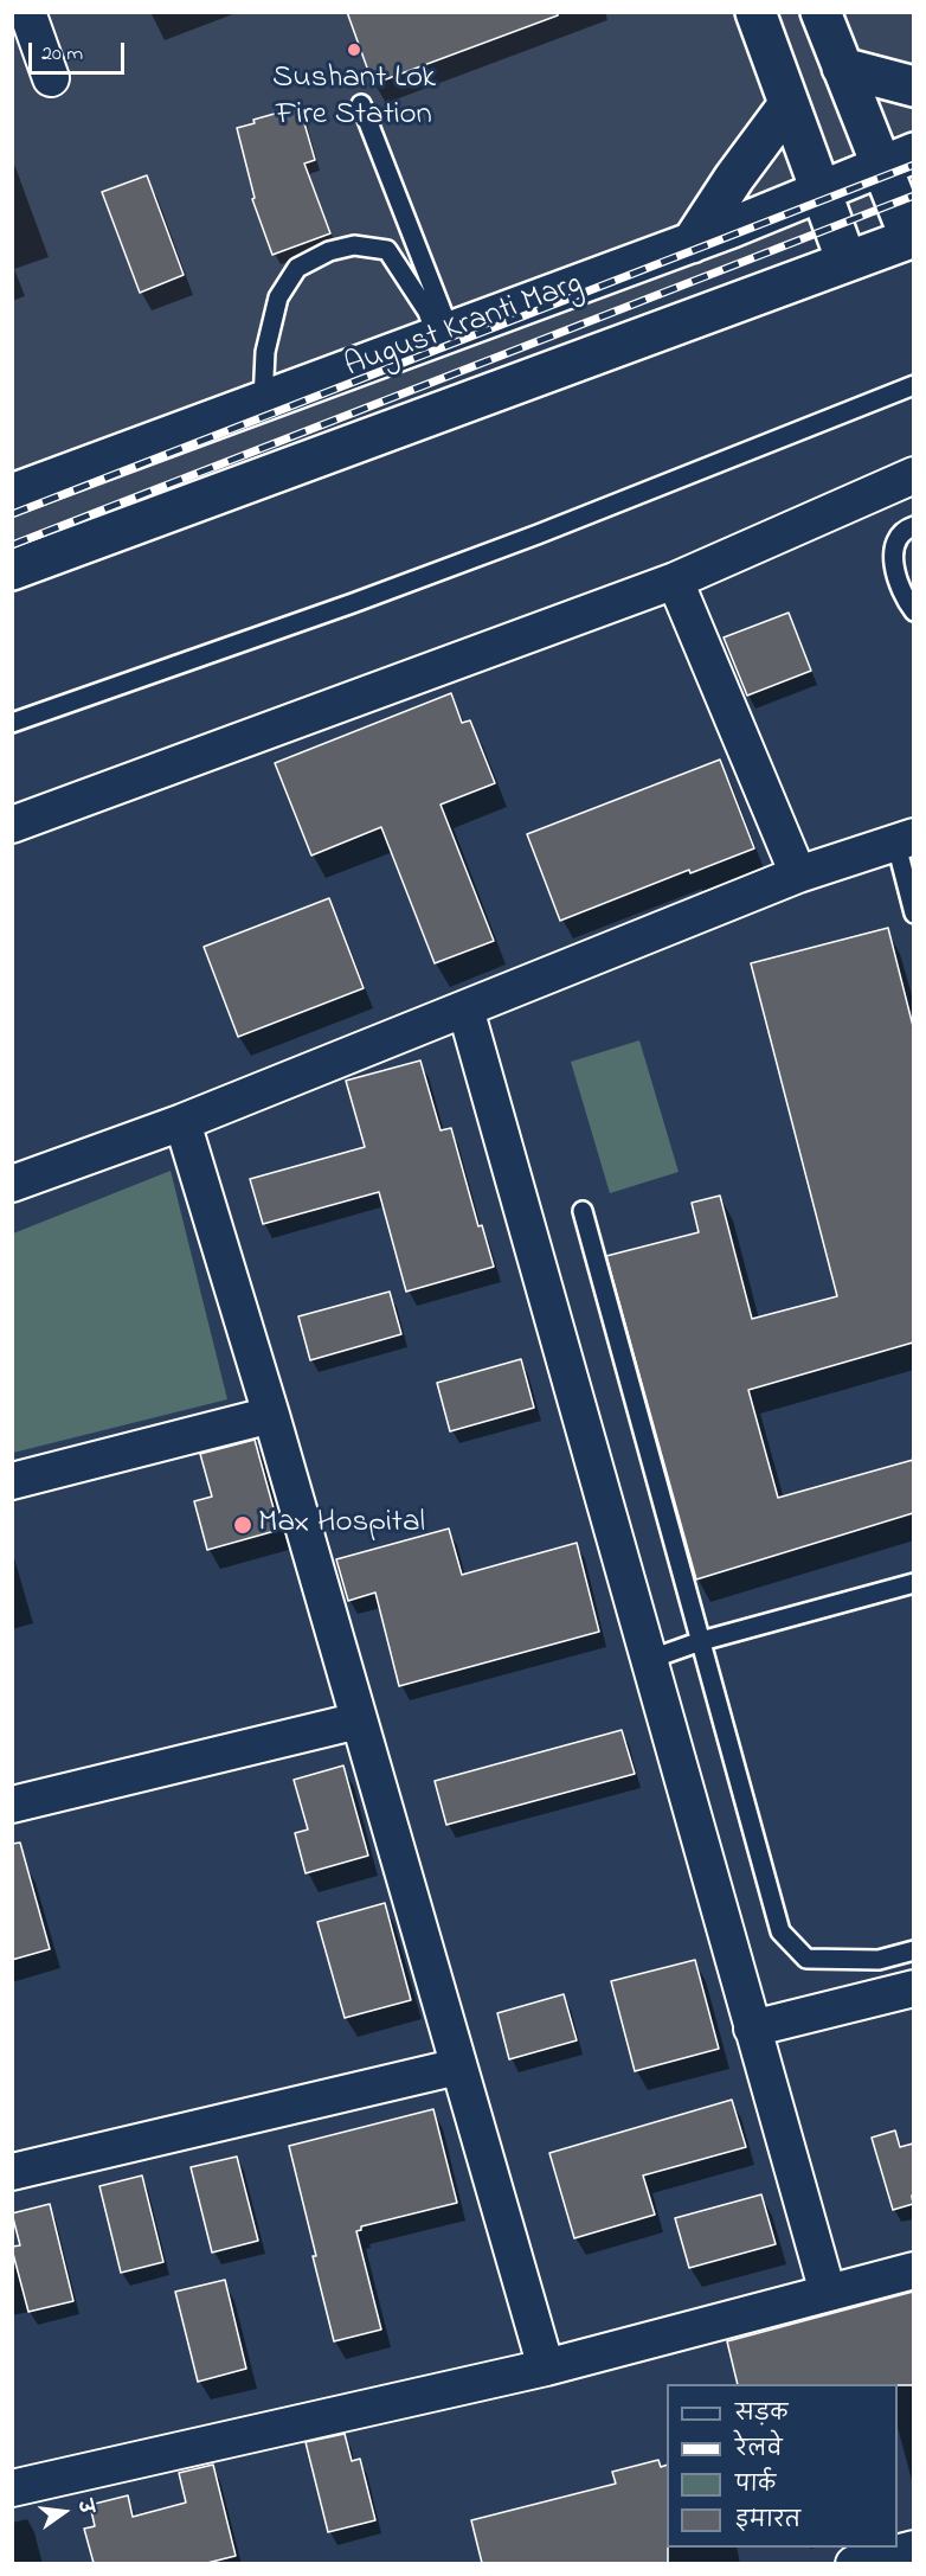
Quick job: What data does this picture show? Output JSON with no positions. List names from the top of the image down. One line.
{"streets":{"main road":["August Kranti Marg"]},"places":["Sushant Lok Fire Station","Max Hospital"],"legend":["सड़क","रेलवे","पार्क","इमारत"],"scale_bar":"20 m","north":"right"}
